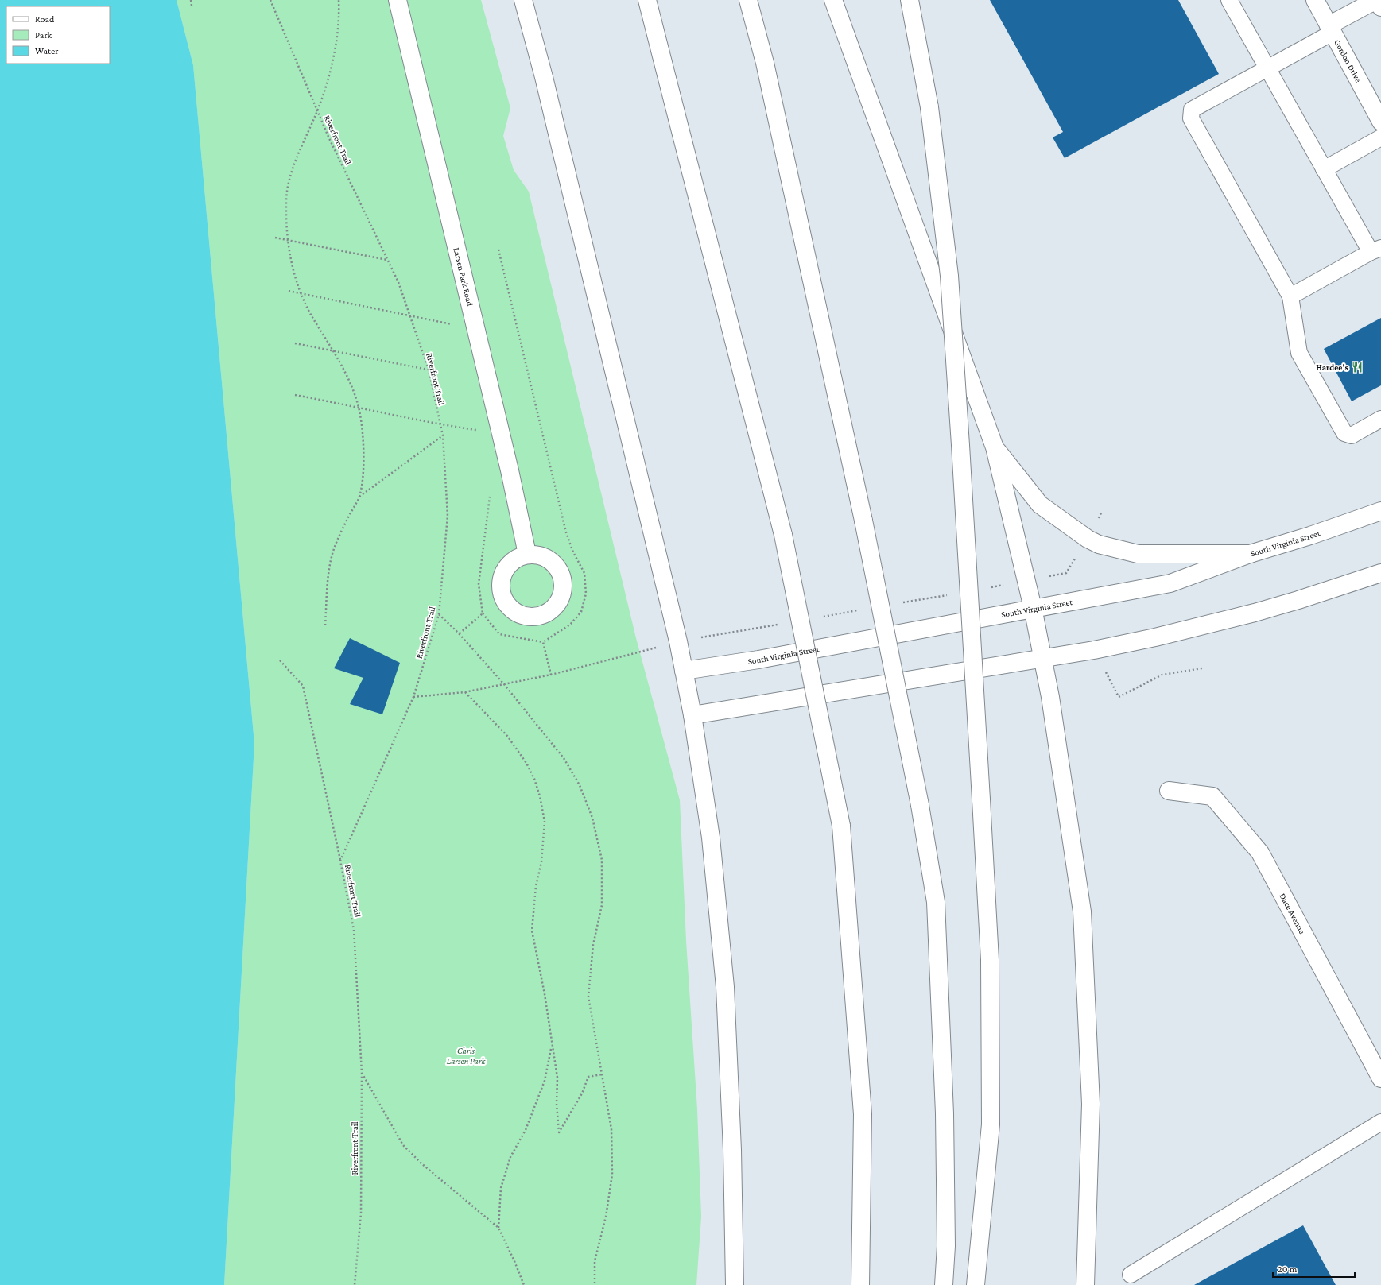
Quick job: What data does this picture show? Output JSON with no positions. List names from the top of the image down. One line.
{"streets":{"main road":["Gordon Drive","Larsen Park Road","South Virginia Street","Dace Avenue"],"path":["Riverfront Trail"]},"parks":["Chris Larsen Park"],"places":{"restaurant":["Hardee's"]},"legend":["Road","Park","Water"],"scale_bar":"20 m"}
